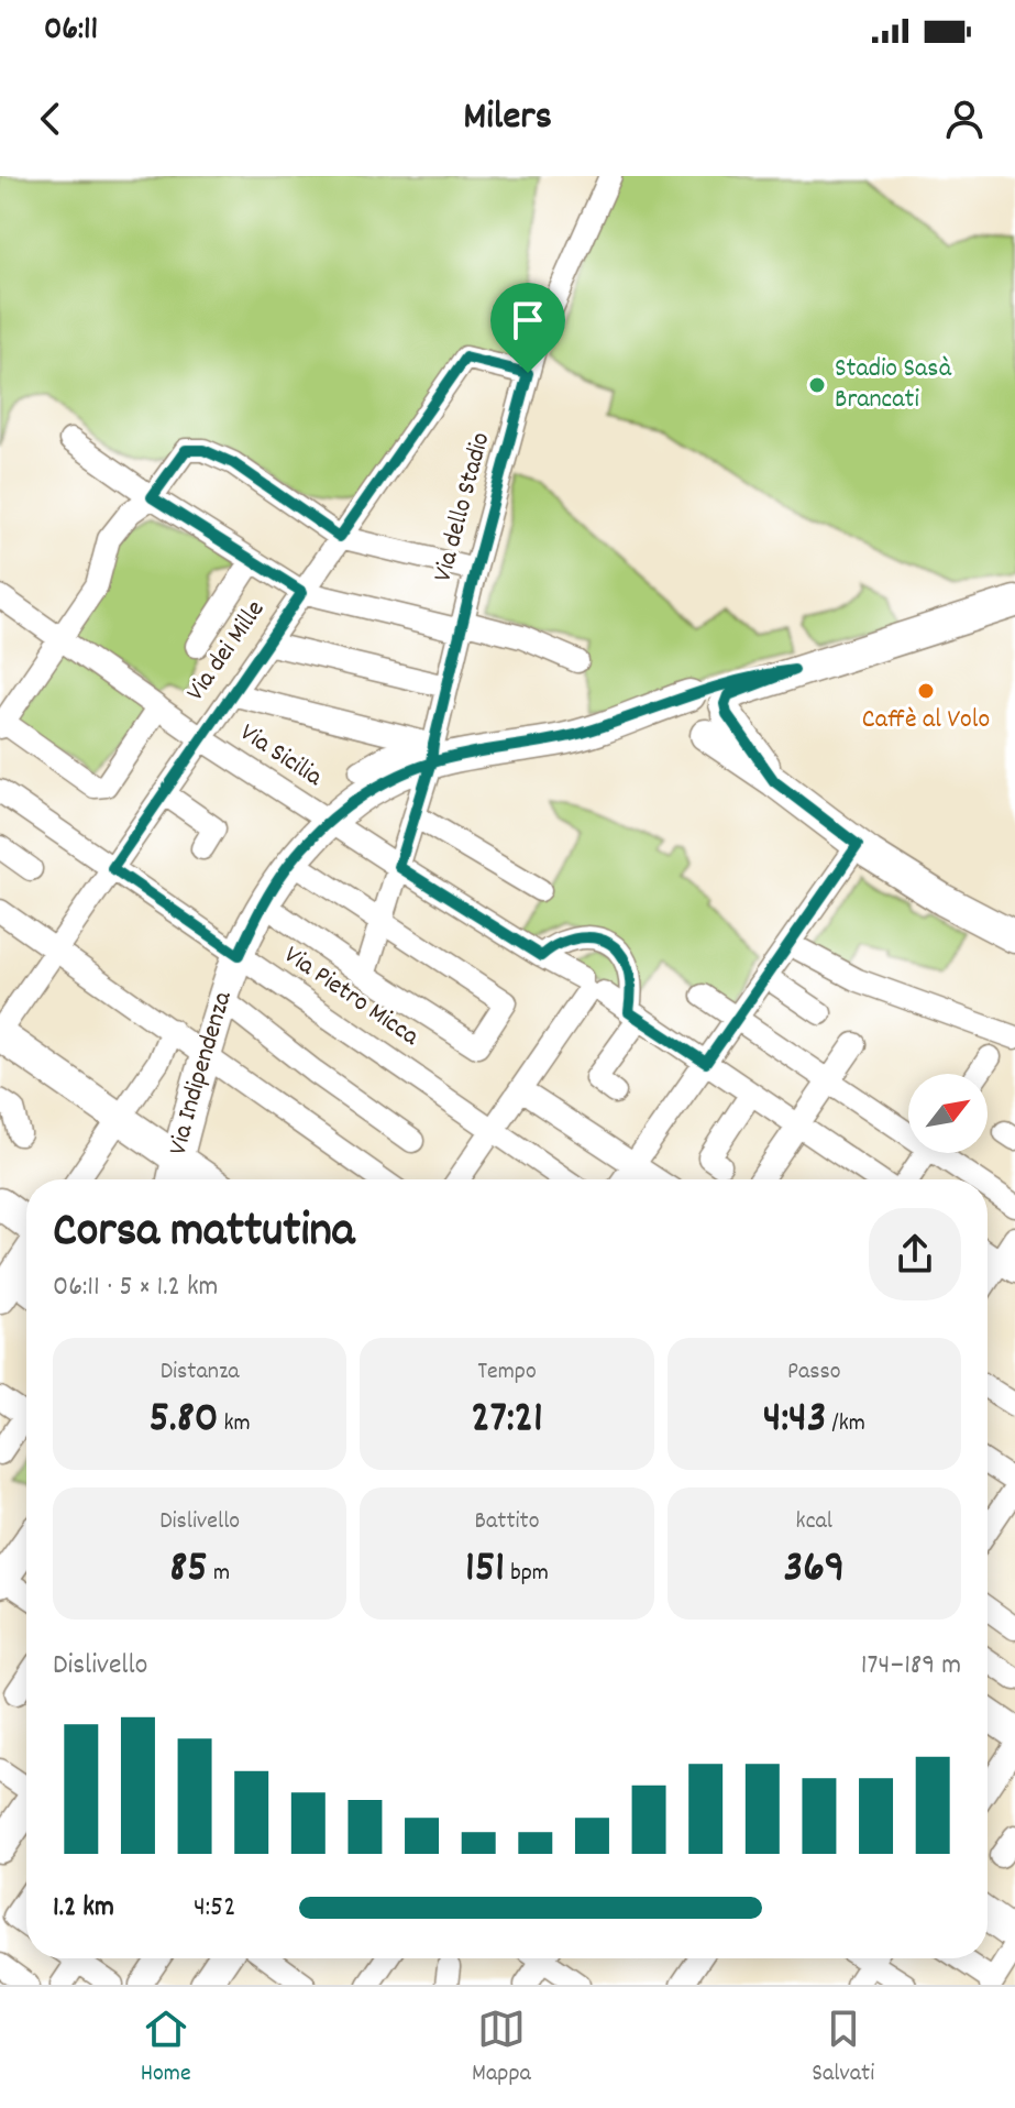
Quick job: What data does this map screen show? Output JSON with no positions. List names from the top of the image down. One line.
{"streets":{"street":["Via dello Stadio","Via dei Mille","Via Sicilia","Via Pietro Micca","Via Indipendenza"]},"crossings":[["Via dello Stadio","Via dei Mille"],["Via dello Stadio","Via Sicilia"],["Via dello Stadio","Via Indipendenza"],["Via dei Mille","Via Sicilia"],["Via dei Mille","Via Pietro Micca"],["Via Sicilia","Via Indipendenza"],["Via Pietro Micca","Via Indipendenza"]],"places":["Stadio Sasà Brancati","Caffè al Volo"],"north":"top right","page":{"status":"06:11","header":"Milers","heading":["Corsa mattutina","06:11 · 5 × 1.2 km"],"stats":[["Distanza","5.80 km"],["Tempo","27:21"],["Passo","4:43 /km"],["Dislivello","85 m"],["Battito","151 bpm"],["kcal","369"]],"chart":["Dislivello","174–189 m"],"list":[{"name":"1.2 km","note":"4:52"}],"tabs":["Home","Mappa","Salvati"]}}
